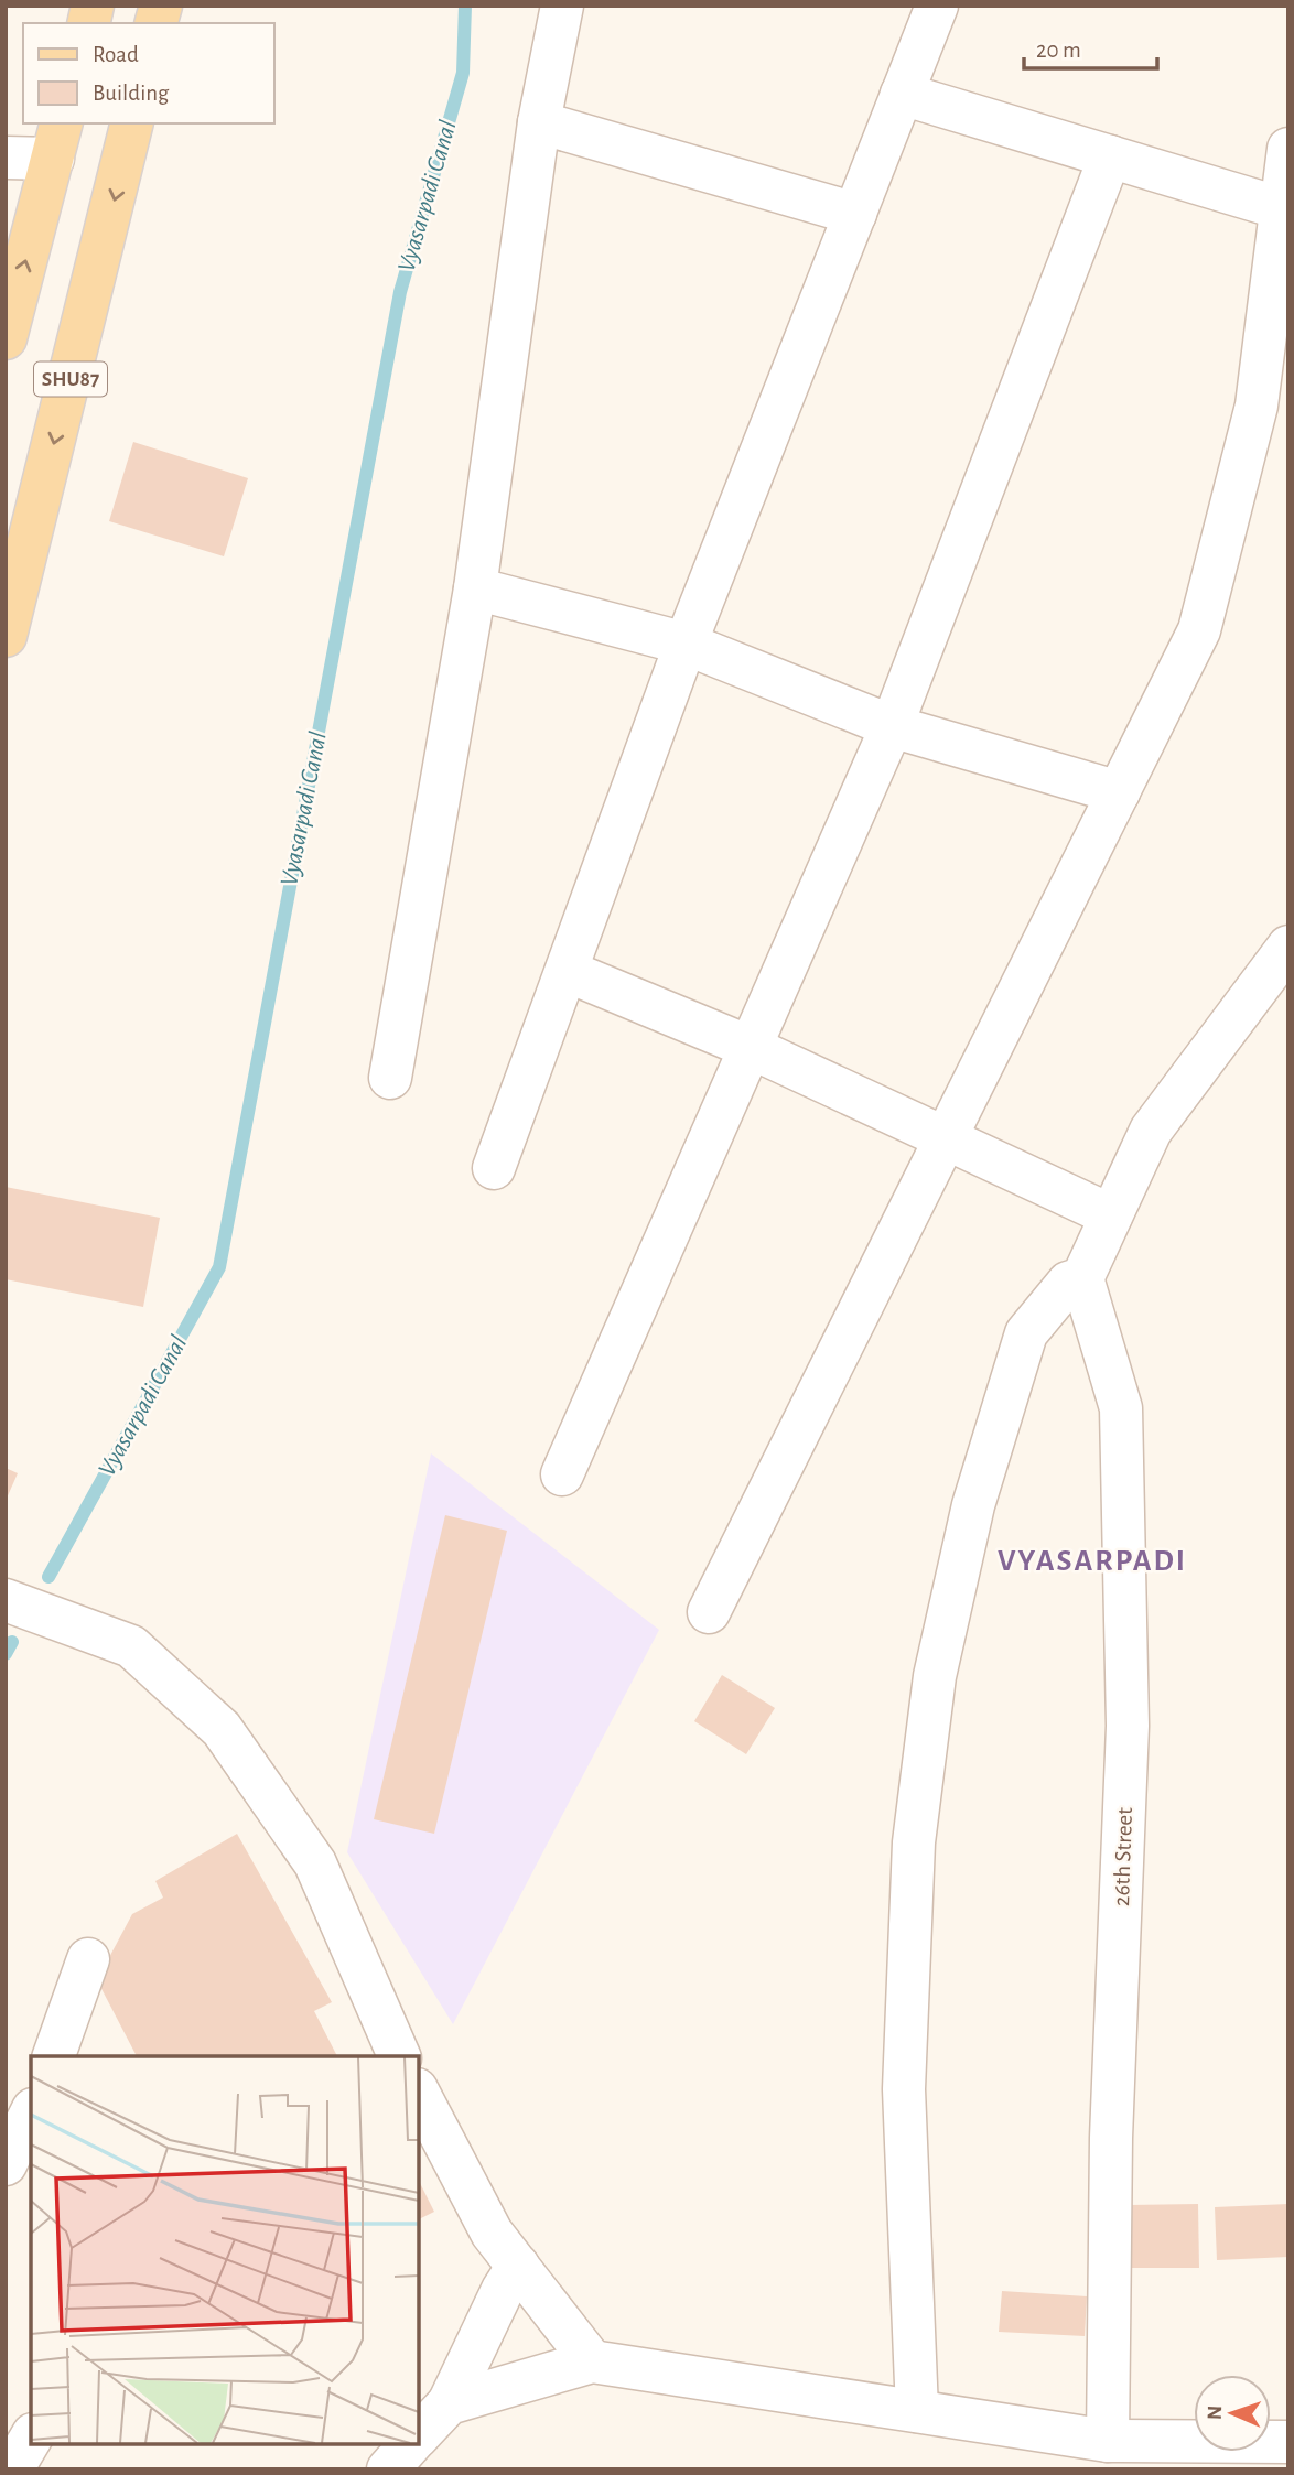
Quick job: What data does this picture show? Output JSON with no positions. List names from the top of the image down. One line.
{"streets":{"main road":["SHU87"],"street":["26th Street"]},"districts":["VYASARPADI"],"water":["Vyasarpadi Canal"],"legend":["Road","Building"],"scale_bar":"20 m","north":"left"}
